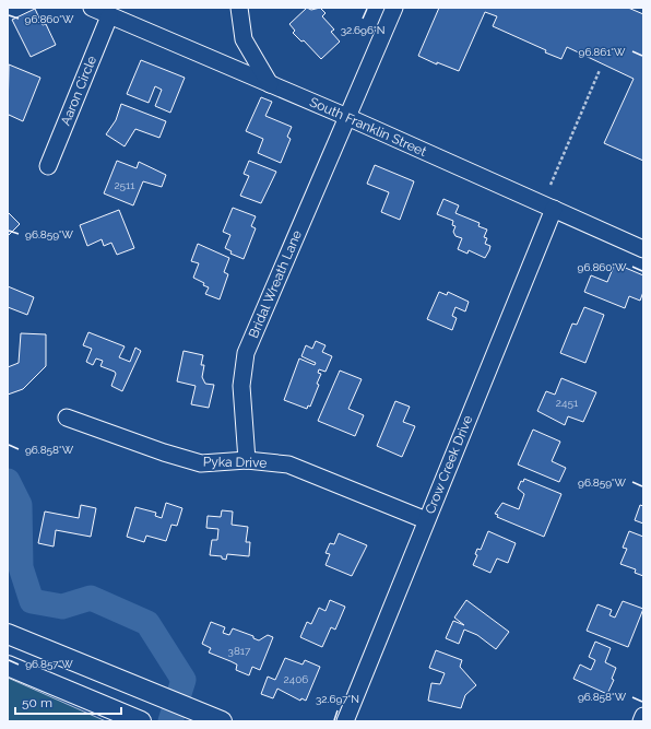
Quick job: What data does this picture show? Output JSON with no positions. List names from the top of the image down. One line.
{"streets":{"street":["Aaron Circle","South Franklin Street","Bridal Wreath Lane","Pyka Drive","Crow Creek Drive"]},"crossings":[["Aaron Circle","South Franklin Street"],["South Franklin Street","Bridal Wreath Lane"],["South Franklin Street","Crow Creek Drive"],["Bridal Wreath Lane","Pyka Drive"],["Pyka Drive","Crow Creek Drive"]],"house_numbers":["2511","2451","3817","2406"],"scale_bar":"50 m","coordinates":["96.860°W","32.696°N","96.861°W","96.859°W","96.858°W","96.857°W","32.697°N"]}
